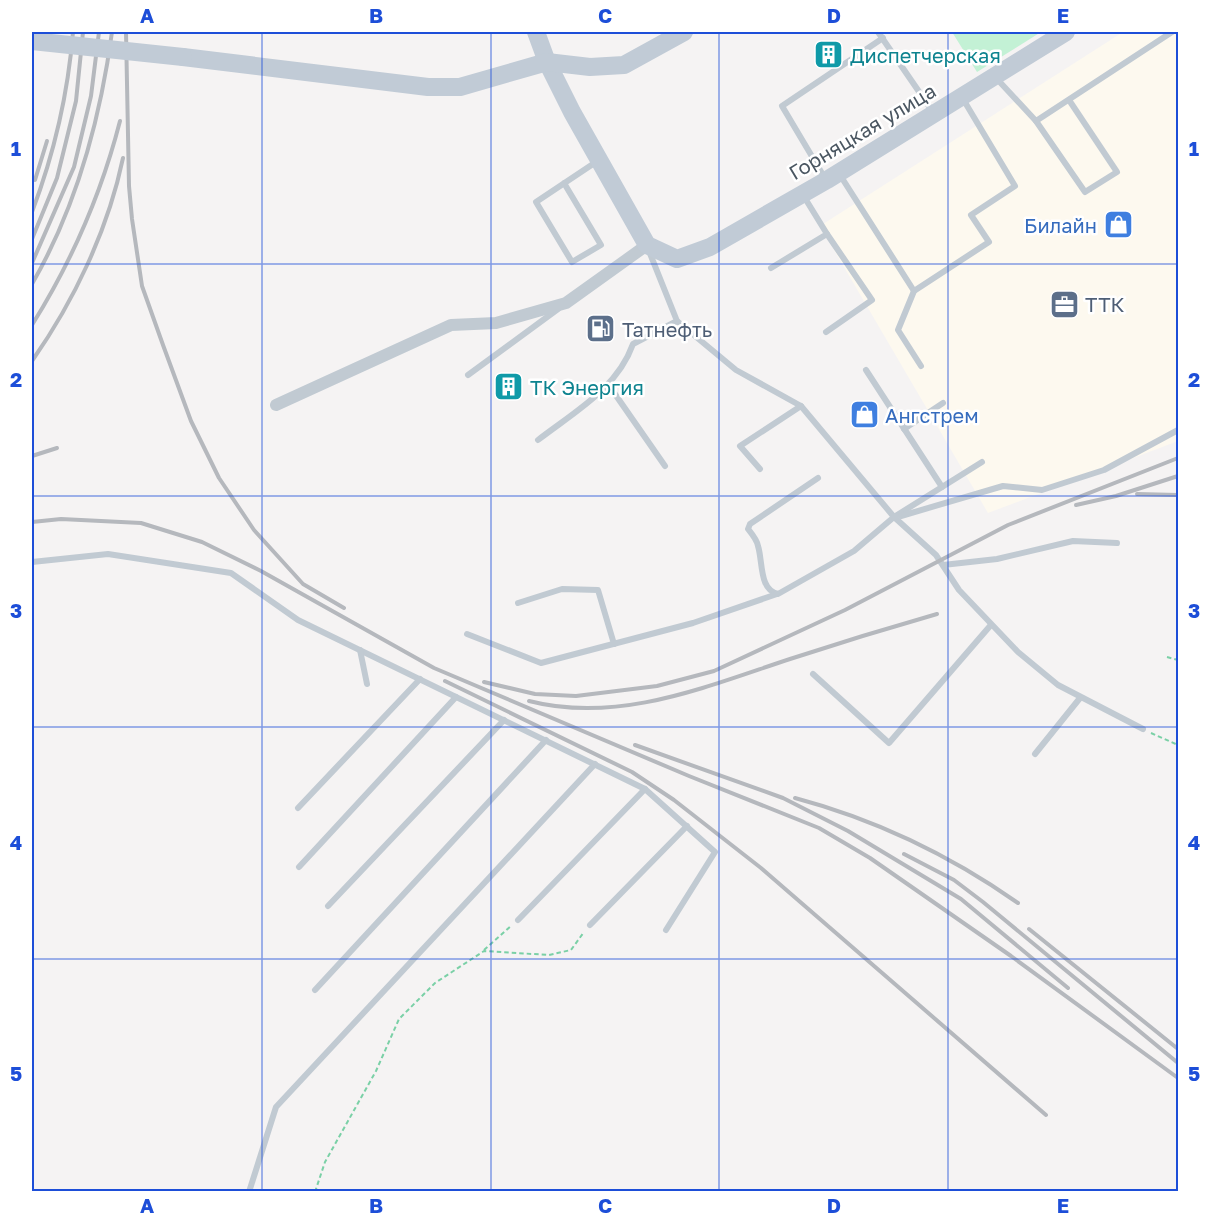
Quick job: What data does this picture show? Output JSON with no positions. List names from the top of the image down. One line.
{"streets":{"street":["Горняцкая улица"]},"places":{"building":["Диспетчерская","ТК Энергия"],"shop":["Билайн","Ангстрем"],"office":["ТТК"],"fuel station":["Татнефть"]},"grid":{"columns":["A","B","C","D","E"],"rows":["1","2","3","4","5"]}}
